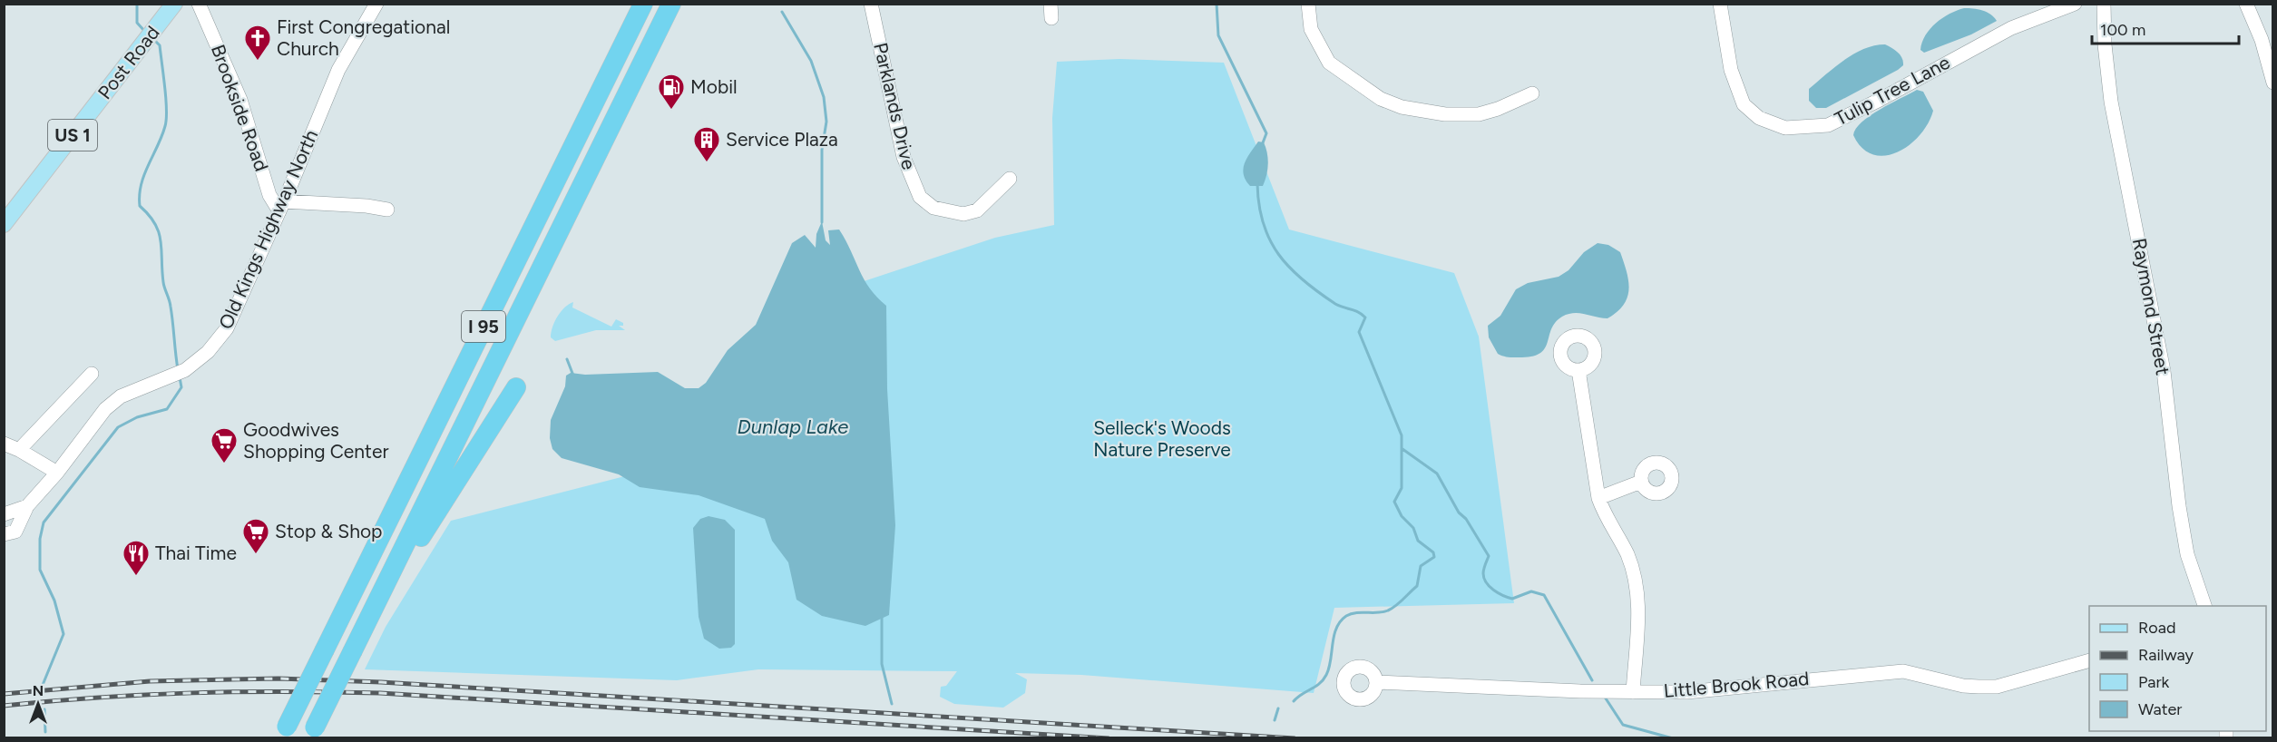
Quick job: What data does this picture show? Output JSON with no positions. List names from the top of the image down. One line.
{"streets":{"highway":["I 95"],"main road":["Post Road","US 1"],"street":["Tulip Tree Lane","Parklands Drive","Brookside Road","Old Kings Highway North","Raymond Street","Little Brook Road"]},"crossings":[["Brookside Road","Old Kings Highway North"]],"water":["Dunlap Lake"],"parks":["Selleck's Woods Nature Preserve"],"places":{"church":["First Congregational Church"],"fuel station":["Mobil"],"building":["Service Plaza"],"supermarket":["Goodwives Shopping Center","Stop & Shop"],"restaurant":["Thai Time"]},"legend":["Road","Railway","Park","Water"],"scale_bar":"100 m","north":"top"}
